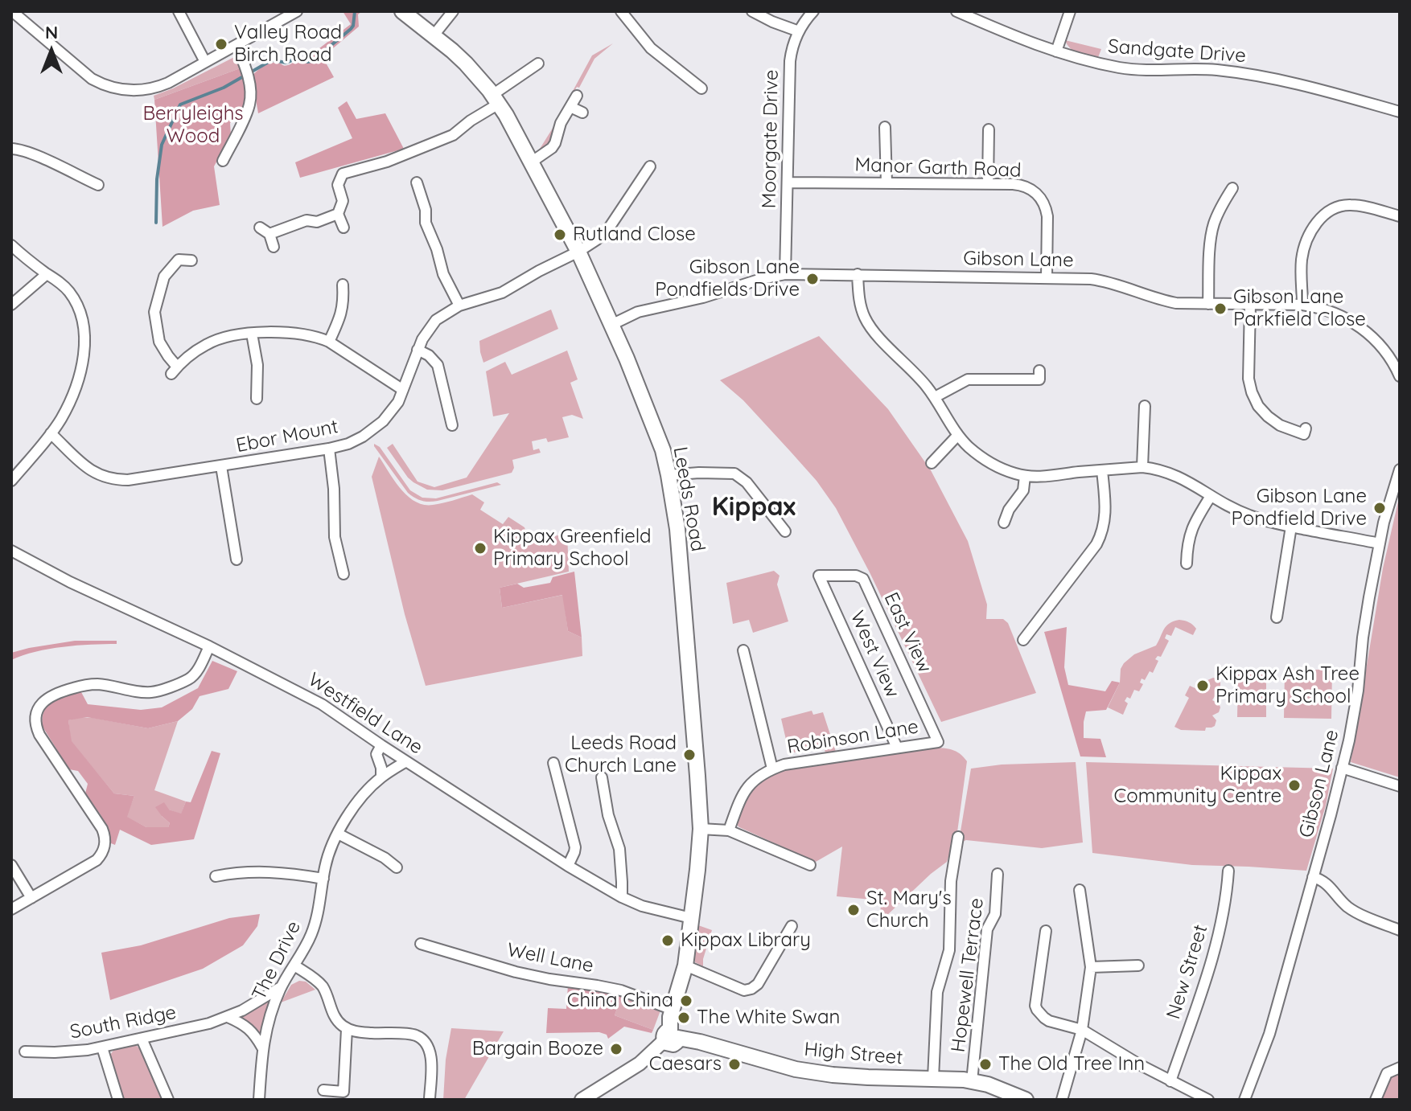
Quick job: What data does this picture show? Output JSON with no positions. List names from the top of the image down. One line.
{"streets":{"main road":["Leeds Road","High Street"],"street":["Sandgate Drive","Moorgate Drive","Manor Garth Road","Gibson Lane","Ebor Mount","East View","West View","Westfield Lane","Robinson Lane","Well Lane","The Drive","New Street","Hopewell Terrace","South Ridge"]},"crossings":[["Moorgate Drive","Manor Garth Road"],["Moorgate Drive","Gibson Lane"],["Manor Garth Road","Gibson Lane"],["Gibson Lane","Leeds Road"],["Ebor Mount","Leeds Road"],["Leeds Road","Westfield Lane"],["Leeds Road","Well Lane"],["Leeds Road","High Street"],["East View","West View"],["East View","Robinson Lane"],["West View","Robinson Lane"],["Westfield Lane","The Drive"],["The Drive","South Ridge"],["Hopewell Terrace","High Street"]],"districts":["Kippax"],"parks":["Berryleighs Wood"],"places":["Valley Road Birch Road","Rutland Close","Gibson Lane Pondfields Drive","Gibson Lane Parkfield Close","Gibson Lane Pondfield Drive","Kippax Greenfield Primary School","Kippax Ash Tree Primary School","Leeds Road Church Lane","Kippax Community Centre","St. Mary's Church","Kippax Library","China China","The White Swan","Bargain Booze","Caesars","The Old Tree Inn"],"north":"top"}
